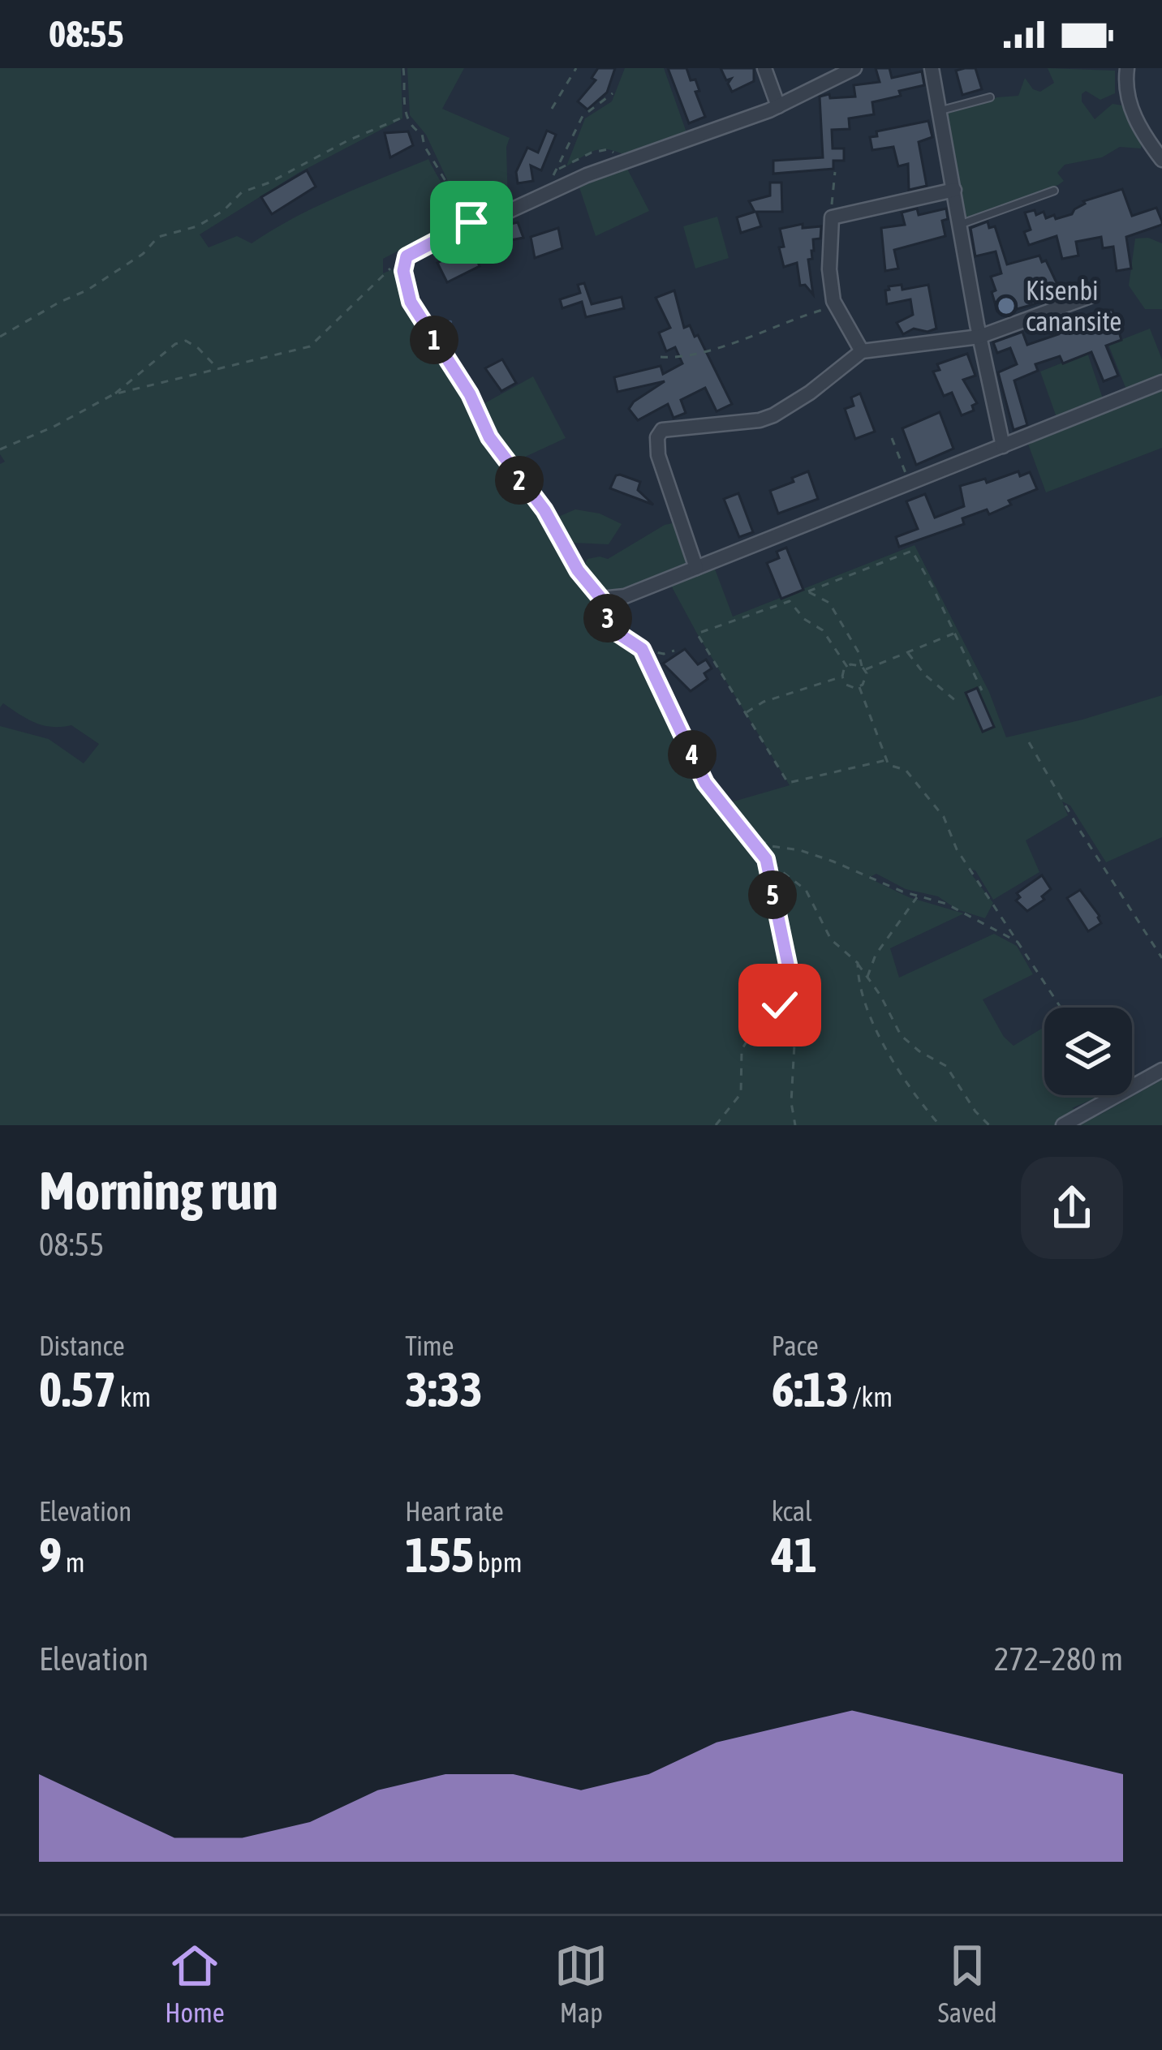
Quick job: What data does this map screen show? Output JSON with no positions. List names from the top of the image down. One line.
{"places":["Kisenbi canansite"],"page":{"status":"08:55","pins":["1","2","3","4","5"],"heading":["Morning run","08:55"],"stats":[["Distance","0.57 km"],["Time","3:33"],["Pace","6:13 /km"],["Elevation","9 m"],["Heart rate","155 bpm"],["kcal","41"]],"chart":["Elevation","272–280 m"],"tabs":["Home","Map","Saved"]}}
